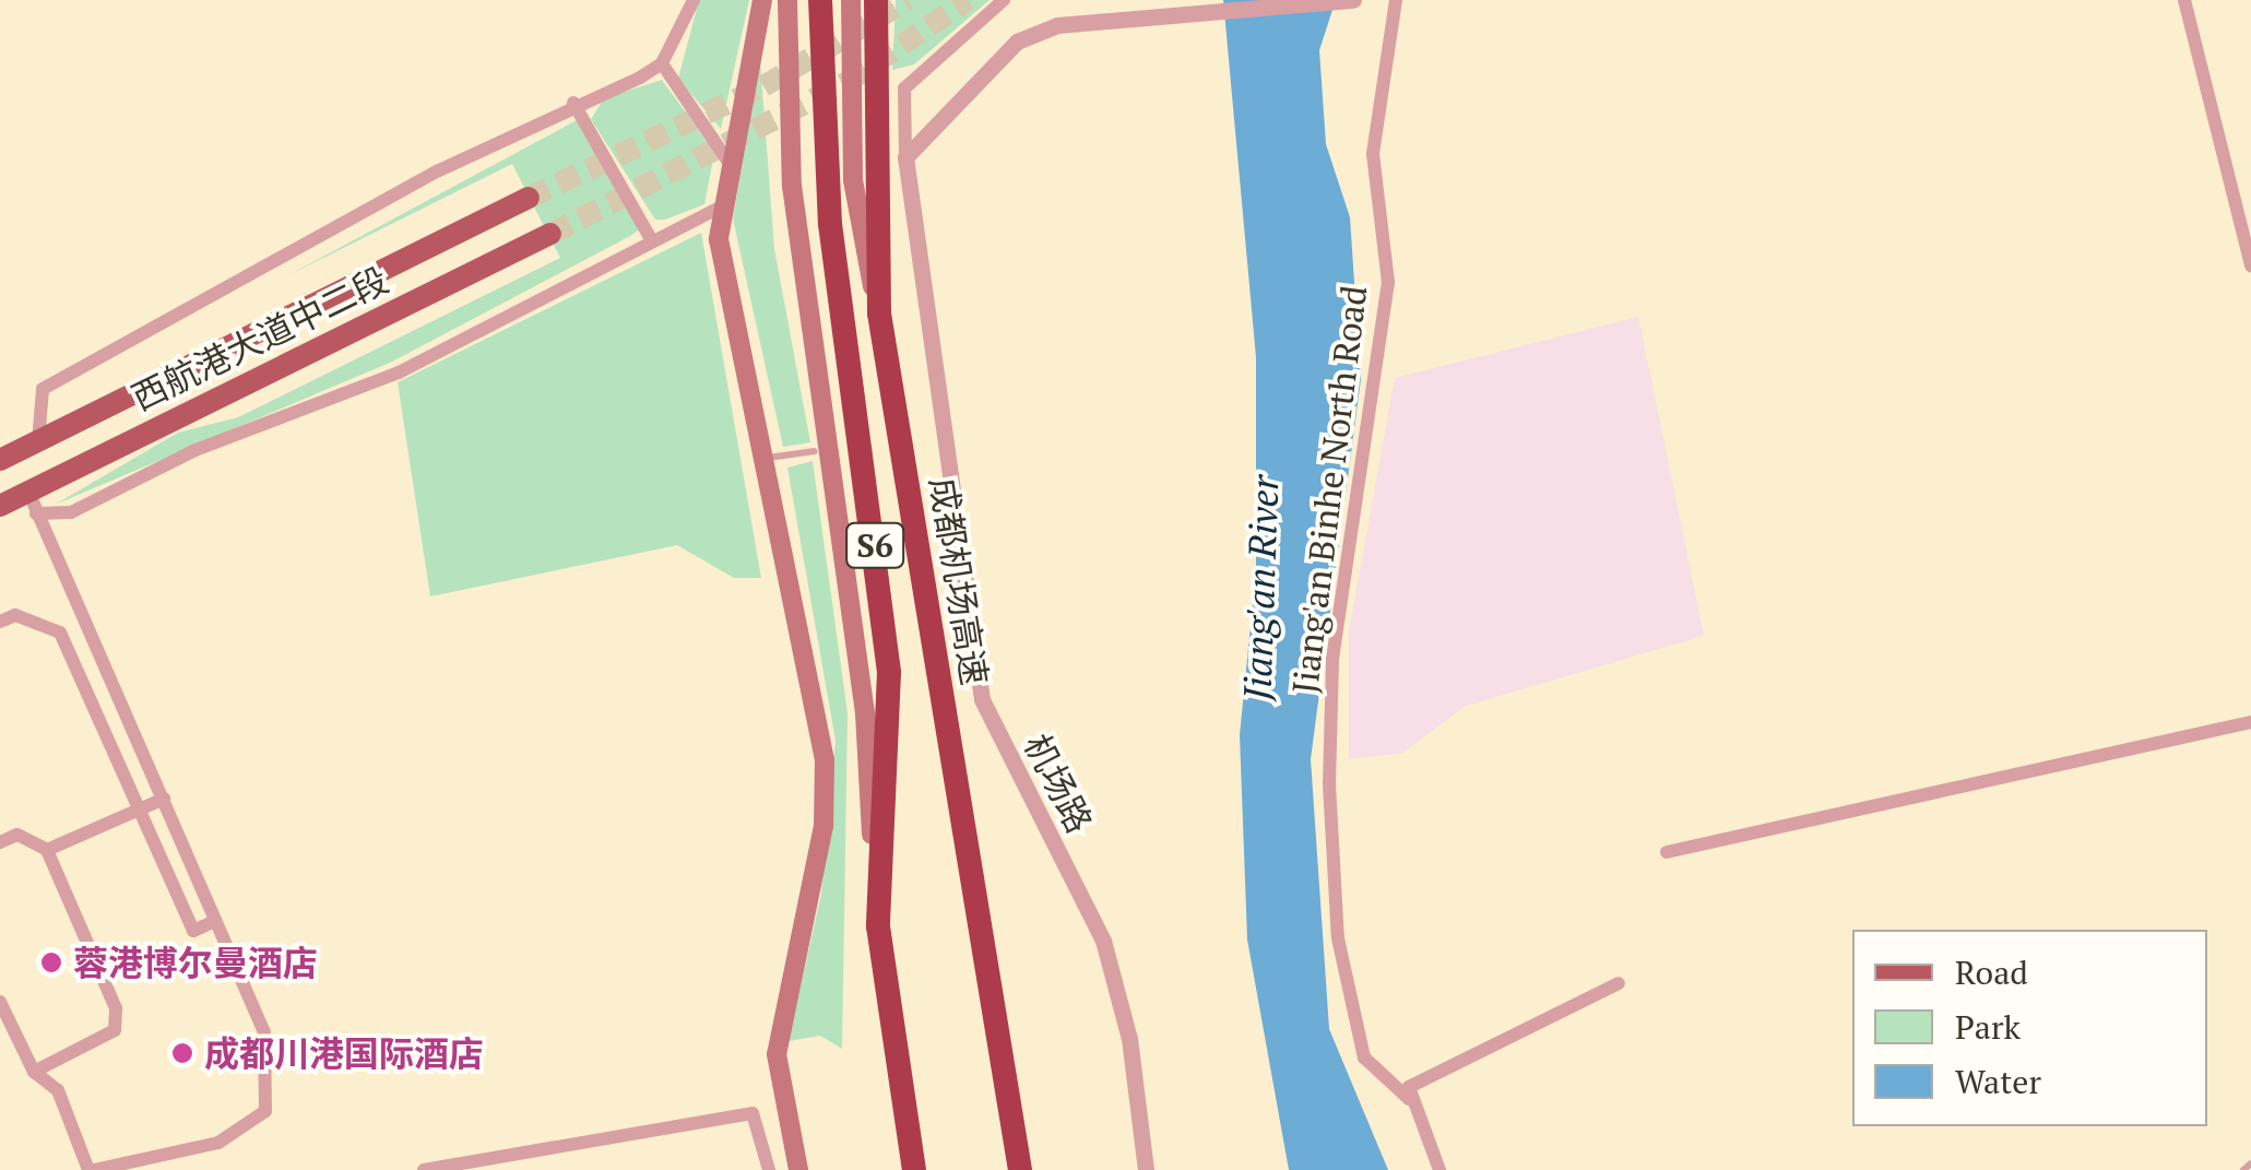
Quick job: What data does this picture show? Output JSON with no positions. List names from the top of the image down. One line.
{"streets":{"highway":["S6","成都机场高速"],"main road":["西航港大道中二段"],"street":["Jiang'an Binhe North Road","机场路"]},"water":["Jiang'an River"],"places":["蓉港博尔曼酒店","成都川港国际酒店"],"legend":["Road","Park","Water"]}
